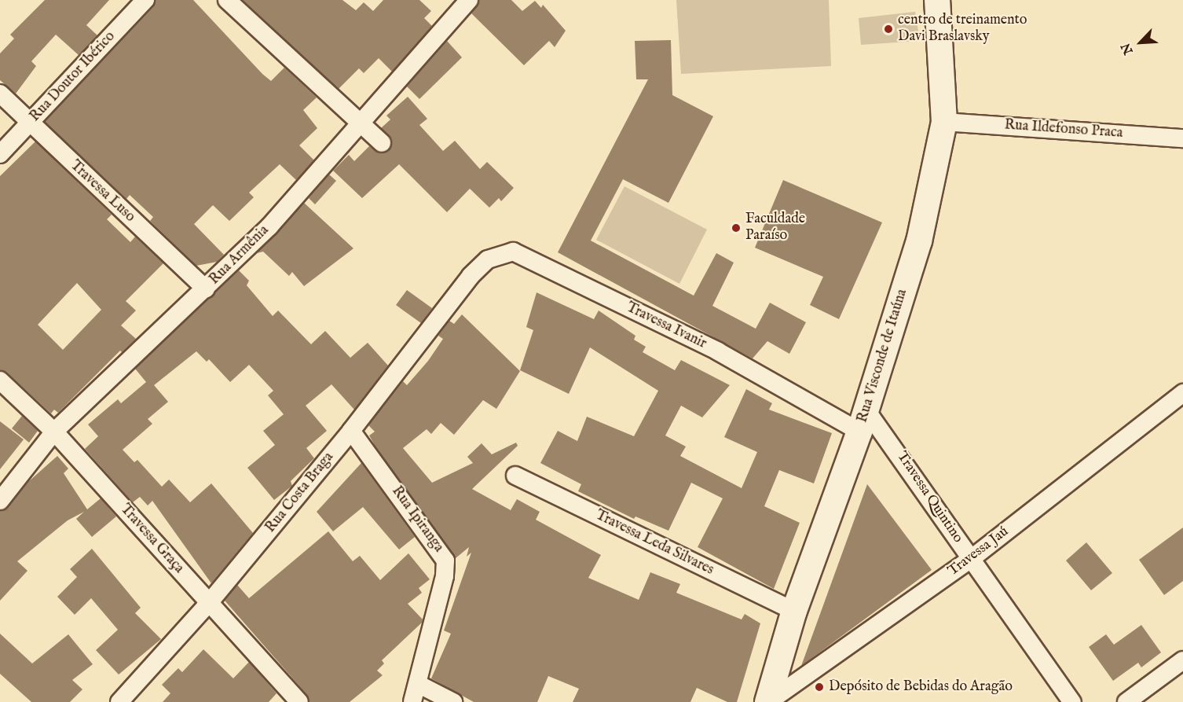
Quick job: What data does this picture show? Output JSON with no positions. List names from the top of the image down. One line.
{"streets":{"main road":["Rua Visconde de Itaúna"],"street":["Rua Doutor Ibérico","Rua Ildefonso Praca","Travessa Luso","Rua Armênia","Travessa Ivanir","Rua Costa Braga","Travessa Quintino","Rua Ipiranga","Travessa Graça","Travessa Leda Silvares","Travessa Jaú"]},"crossings":[["Rua Doutor Ibérico","Travessa Luso"],["Rua Ildefonso Praca","Rua Visconde de Itaúna"],["Travessa Luso","Rua Armênia"],["Rua Armênia","Travessa Graça"],["Travessa Ivanir","Rua Visconde de Itaúna"],["Travessa Ivanir","Rua Costa Braga"],["Travessa Ivanir","Travessa Quintino"],["Rua Visconde de Itaúna","Travessa Quintino"],["Rua Visconde de Itaúna","Travessa Leda Silvares"],["Rua Visconde de Itaúna","Travessa Jaú"],["Rua Costa Braga","Rua Ipiranga"],["Rua Costa Braga","Travessa Graça"],["Travessa Quintino","Travessa Jaú"]],"places":["centro de treinamento Davi Braslavsky","Faculdade Paraíso","Depósito de Bebidas do Aragão"],"north":"bottom left"}
